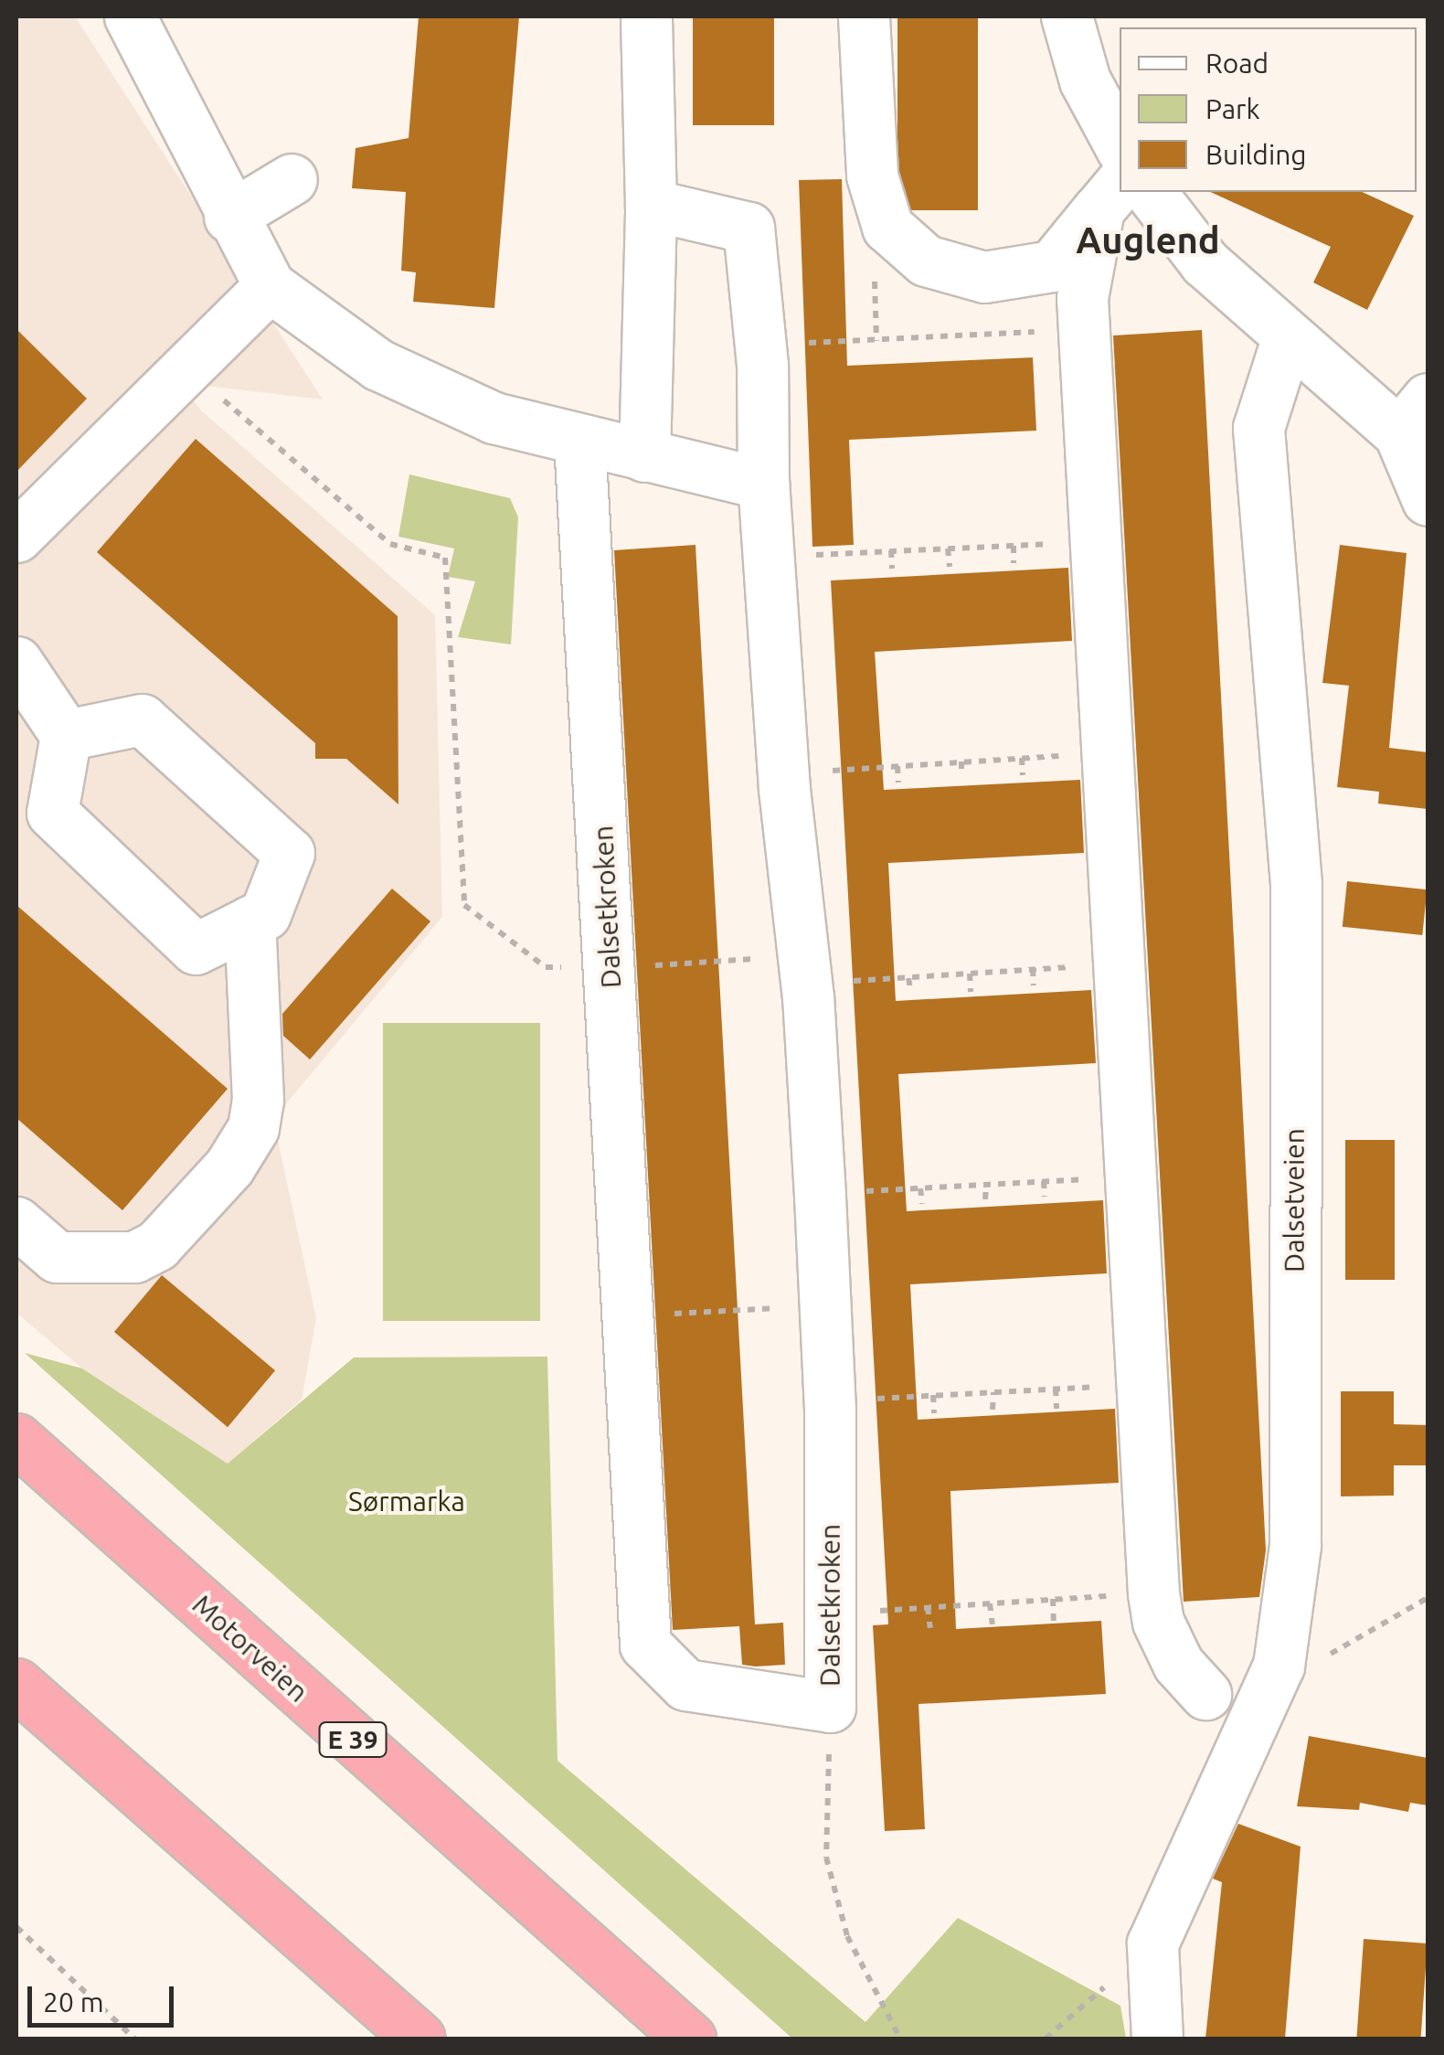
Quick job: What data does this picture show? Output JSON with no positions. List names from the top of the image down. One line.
{"streets":{"highway":["Motorveien","E 39"],"street":["Dalsetkroken","Dalsetveien"]},"districts":["Auglend"],"parks":["Sørmarka"],"legend":["Road","Park","Building"],"scale_bar":"20 m"}
